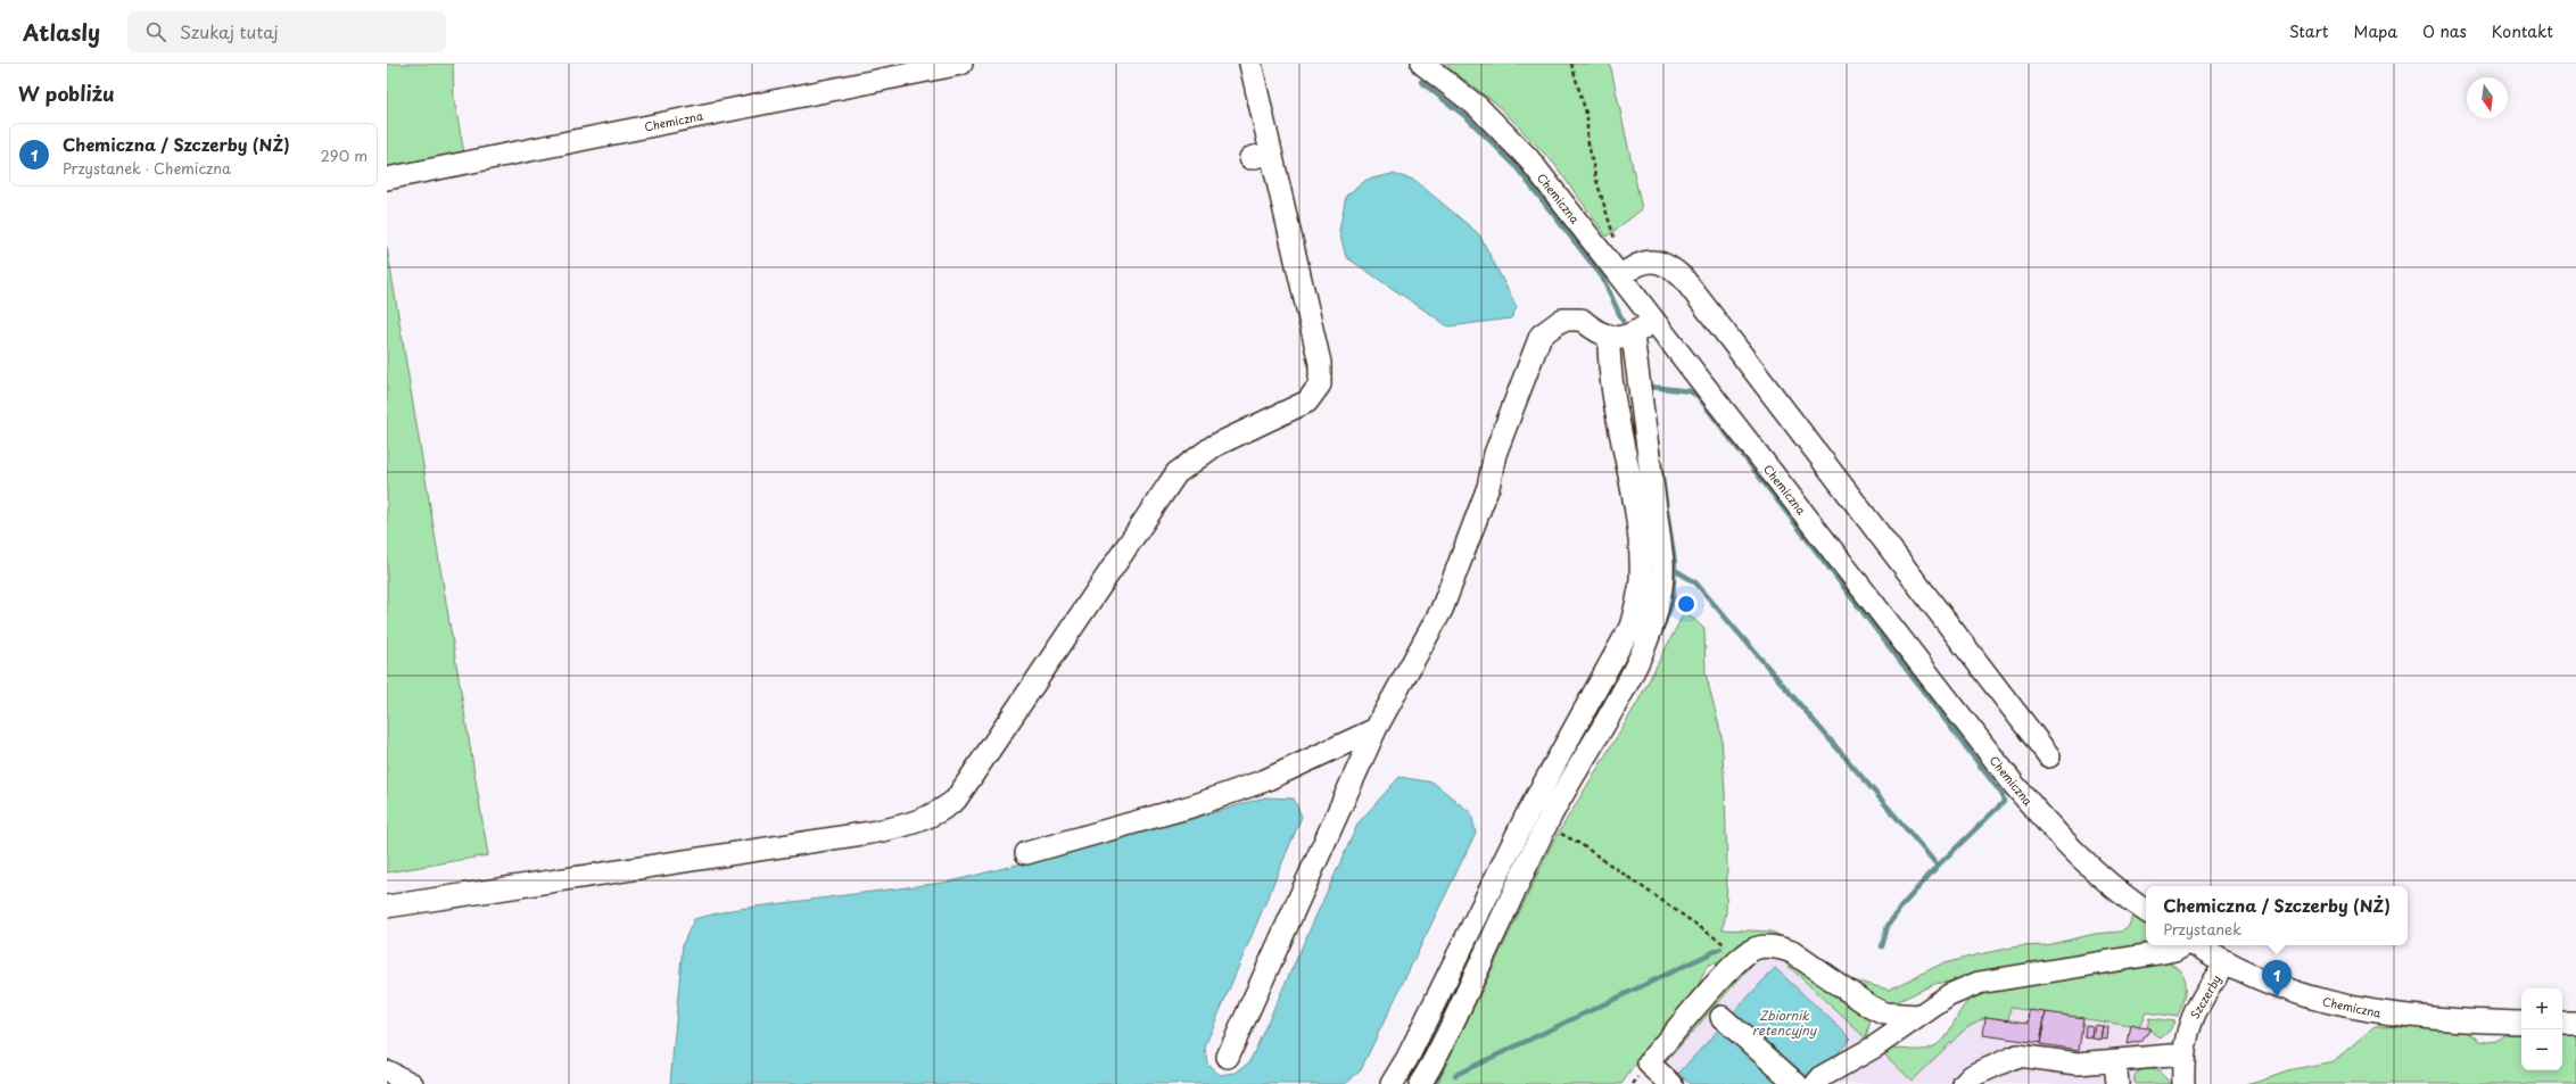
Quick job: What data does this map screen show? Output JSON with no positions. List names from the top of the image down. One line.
{"streets":{"street":["Chemiczna","Szczerby"]},"crossings":[["Chemiczna","Szczerby"]],"water":["Zbiornik retencyjny"],"north":"bottom","page":{"header":"Atlasly","search":"Szukaj tutaj","nav":["Start","Mapa","O nas","Kontakt"],"heading":"W pobliżu","list":[{"mark":"1","name":"Chemiczna / Szczerby (NŻ)","note":"Przystanek · Chemiczna","value":"290 m"}],"popup":["Chemiczna / Szczerby (NŻ)","Przystanek"],"pins":"1","map_buttons":["+","−"]}}
